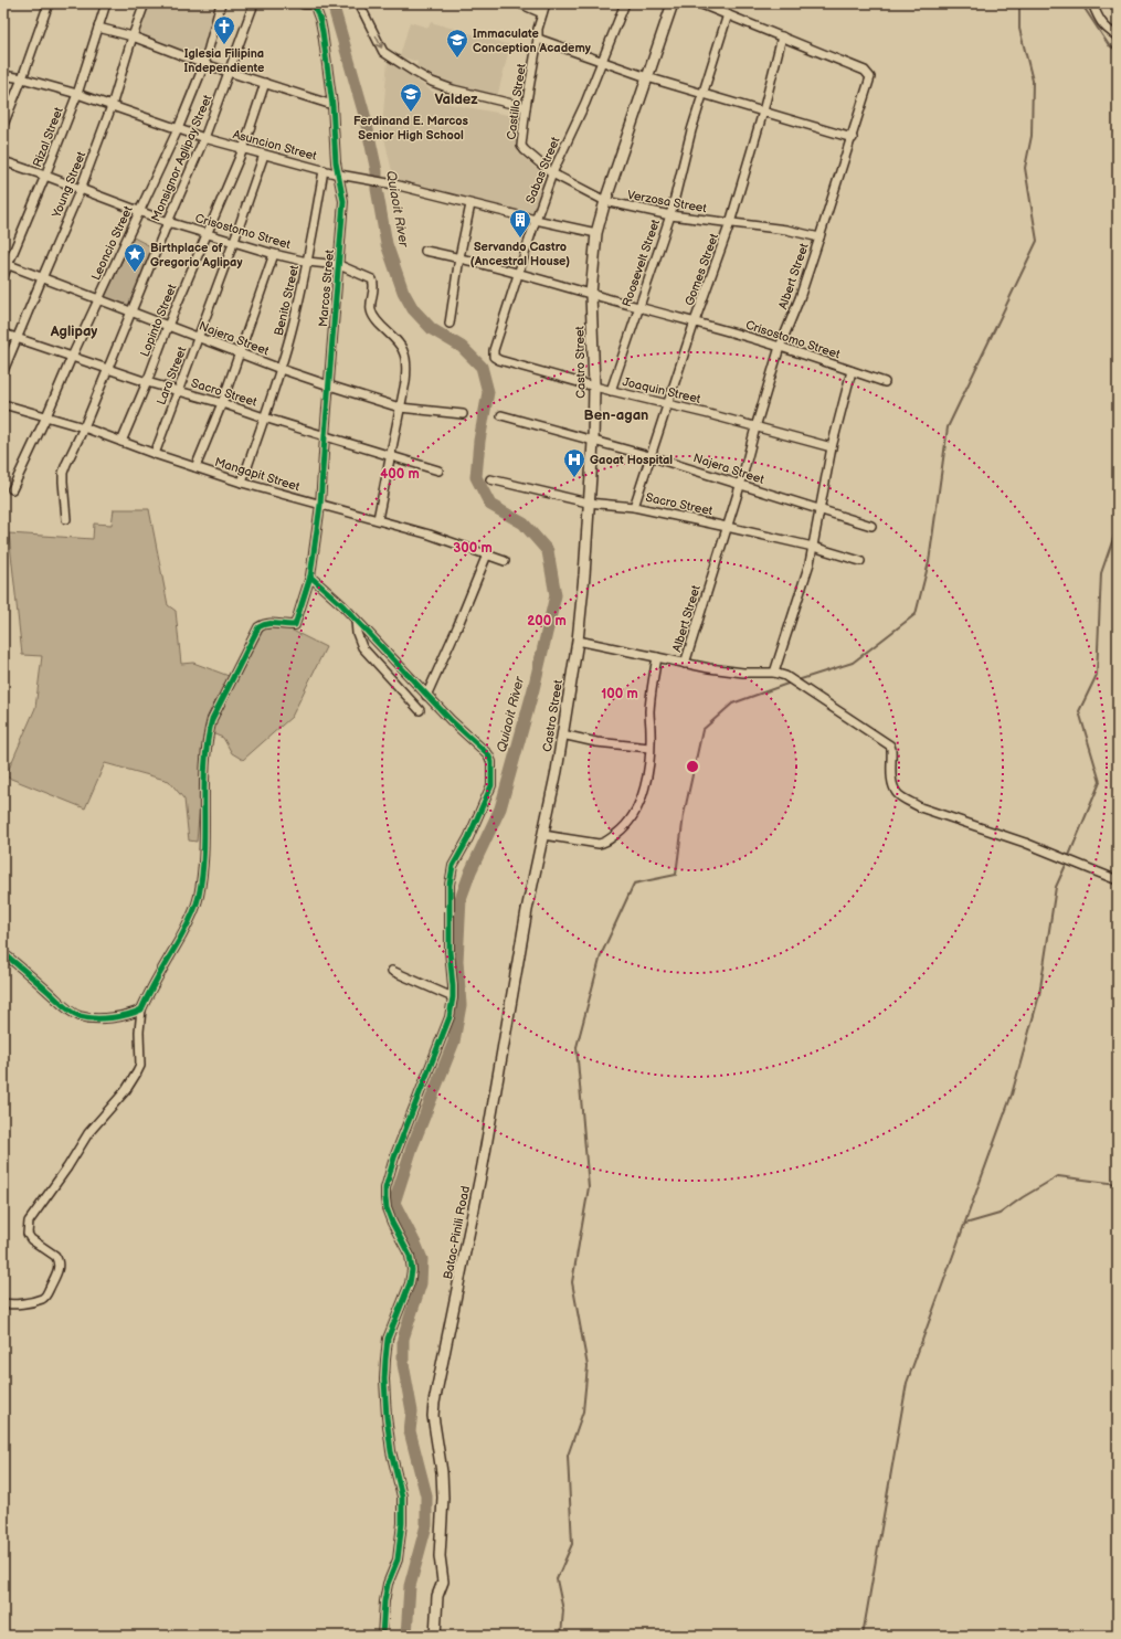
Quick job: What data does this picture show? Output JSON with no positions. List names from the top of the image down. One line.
{"streets":{"main road":["Castro Street","Batac-Pinili Road"],"street":["Castillo Street","Rizal Street","Asuncion Street","Monsignor Aglipay Street","Sabas Street","Young Street","Verzosa Street","Crisostomo Street","Leoncio Street","Roosevelt Street","Gomes Street","Albert Street","Marcos Street","Benito Street","Lopinto Street","Najera Street","Lara Street","Joaquin Street","Sacro Street","Mangapit Street"]},"crossings":[["Castillo Street","Verzosa Street"],["Rizal Street","Asuncion Street"],["Rizal Street","Crisostomo Street"],["Rizal Street","Najera Street"],["Asuncion Street","Monsignor Aglipay Street"],["Asuncion Street","Sabas Street"],["Asuncion Street","Young Street"],["Asuncion Street","Leoncio Street"],["Asuncion Street","Marcos Street"],["Asuncion Street","Benito Street"],["Asuncion Street","Lopinto Street"],["Asuncion Street","Castro Street"],["Asuncion Street","Lara Street"],["Monsignor Aglipay Street","Crisostomo Street"],["Monsignor Aglipay Street","Najera Street"],["Monsignor Aglipay Street","Sacro Street"],["Monsignor Aglipay Street","Mangapit Street"],["Sabas Street","Verzosa Street"],["Sabas Street","Crisostomo Street"],["Sabas Street","Joaquin Street"],["Young Street","Crisostomo Street"],["Young Street","Najera Street"],["Young Street","Sacro Street"],["Verzosa Street","Roosevelt Street"],["Verzosa Street","Gomes Street"],["Verzosa Street","Albert Street"],["Verzosa Street","Castro Street"],["Crisostomo Street","Leoncio Street"],["Crisostomo Street","Roosevelt Street"],["Crisostomo Street","Gomes Street"],["Crisostomo Street","Albert Street"],["Crisostomo Street","Marcos Street"],["Crisostomo Street","Benito Street"],["Crisostomo Street","Lopinto Street"],["Crisostomo Street","Najera Street"],["Crisostomo Street","Castro Street"],["Crisostomo Street","Lara Street"],["Crisostomo Street","Joaquin Street"],["Crisostomo Street","Sacro Street"],["Leoncio Street","Najera Street"],["Leoncio Street","Sacro Street"],["Leoncio Street","Mangapit Street"],["Roosevelt Street","Albert Street"],["Roosevelt Street","Joaquin Street"],["Gomes Street","Albert Street"],["Gomes Street","Najera Street"],["Gomes Street","Joaquin Street"],["Gomes Street","Sacro Street"],["Albert Street","Najera Street"],["Albert Street","Joaquin Street"],["Albert Street","Sacro Street"],["Marcos Street","Najera Street"],["Marcos Street","Sacro Street"],["Marcos Street","Mangapit Street"],["Benito Street","Najera Street"],["Benito Street","Sacro Street"],["Benito Street","Mangapit Street"],["Lopinto Street","Najera Street"],["Lopinto Street","Sacro Street"],["Lopinto Street","Mangapit Street"],["Najera Street","Castro Street"],["Najera Street","Lara Street"],["Castro Street","Joaquin Street"],["Castro Street","Sacro Street"],["Castro Street","Batac-Pinili Road"],["Lara Street","Sacro Street"],["Lara Street","Mangapit Street"]],"districts":["Valdez","Aglipay","Ben-agan"],"water":["Quiaoit River"],"places":{"church":["Iglesia Filipina Independiente"],"school or university":["Immaculate Conception Academy","Ferdinand E. Marcos Senior High School"],"building":["Servando Castro (Ancestral House)"],"place":["Birthplace of Gregorio Aglipay"],"hospital":["Gaoat Hospital"]},"rings":["400 m","300 m","200 m","100 m"]}
